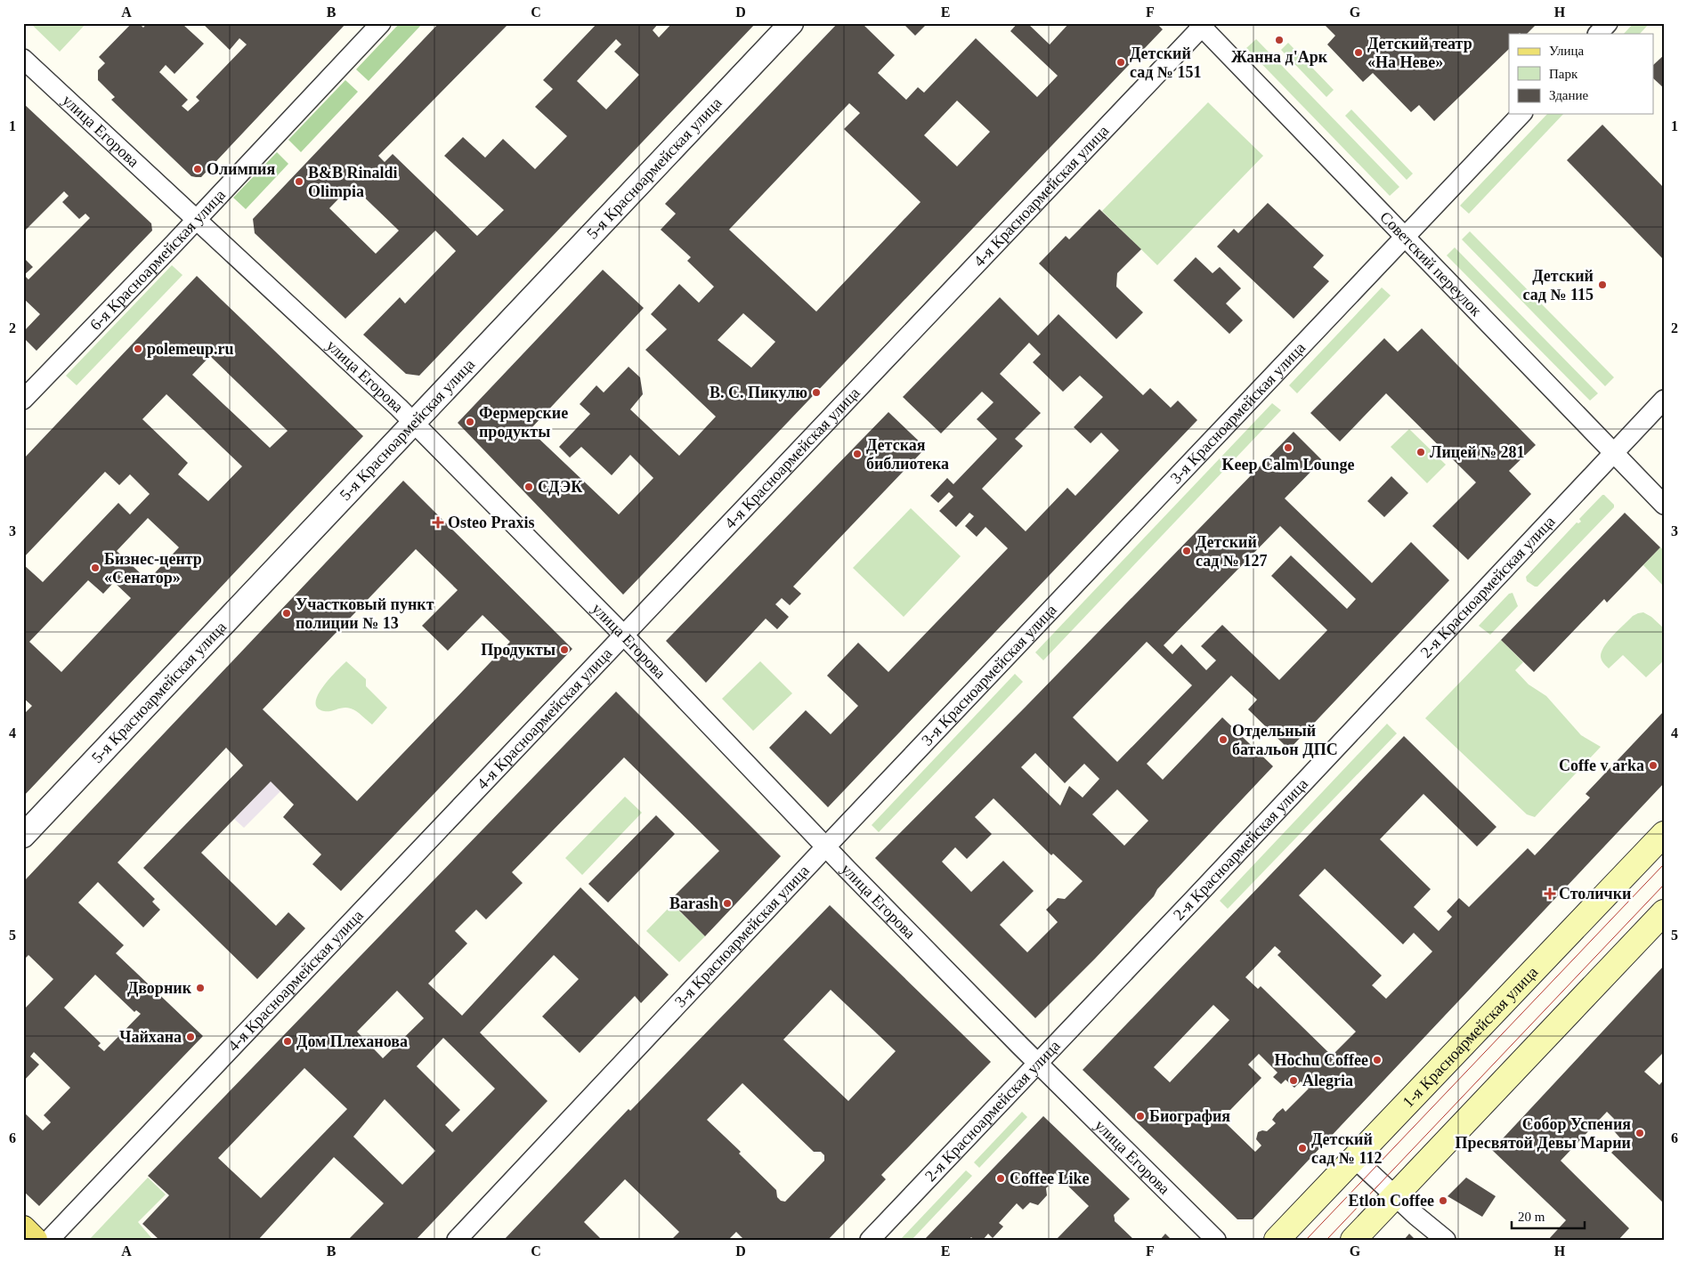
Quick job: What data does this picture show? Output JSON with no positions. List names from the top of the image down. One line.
{"streets":{"main road":["1-я Красноармейская улица"],"street":["улица Егорова","5-я Красноармейская улица","4-я Красноармейская улица","6-я Красноармейская улица","Советский переулок","3-я Красноармейская улица","2-я Красноармейская улица"]},"crossings":[["улица Егорова","5-я Красноармейская улица"],["улица Егорова","4-я Красноармейская улица"],["улица Егорова","6-я Красноармейская улица"],["улица Егорова","3-я Красноармейская улица"],["улица Егорова","2-я Красноармейская улица"],["4-я Красноармейская улица","Советский переулок"],["Советский переулок","3-я Красноармейская улица"],["Советский переулок","2-я Красноармейская улица"]],"places":{"other":["Жанна д'Арк","Детский театр «На Неве»","Детский сад № 151","Олимпия","B&B Rinaldi Olimpia","Детский сад № 115","polemeup.ru","В. С. Пикулю","Фермерские продукты","Keep Calm Lounge","Лицей № 281","Детская библиотека","СДЭК","Детский сад № 127","Бизнес-центр «Сенатор»","Участковый пункт полиции № 13","Продукты","Отдельный батальон ДПС","Coffe v arka","Barash","Дворник","Чайхана","Дом Плеханова","Hochu Coffee","Alegria","Биография","Собор Успения Пресвятой Девы Марии","Детский сад № 112","Coffee Like","Etlon Coffee"],"health":["Osteo Praxis","Столички"]},"legend":["Улица","Парк","Здание"],"scale_bar":"20 m","grid":{"columns":["A","B","C","D","E","F","G","H"],"rows":["1","2","3","4","5","6"]}}
